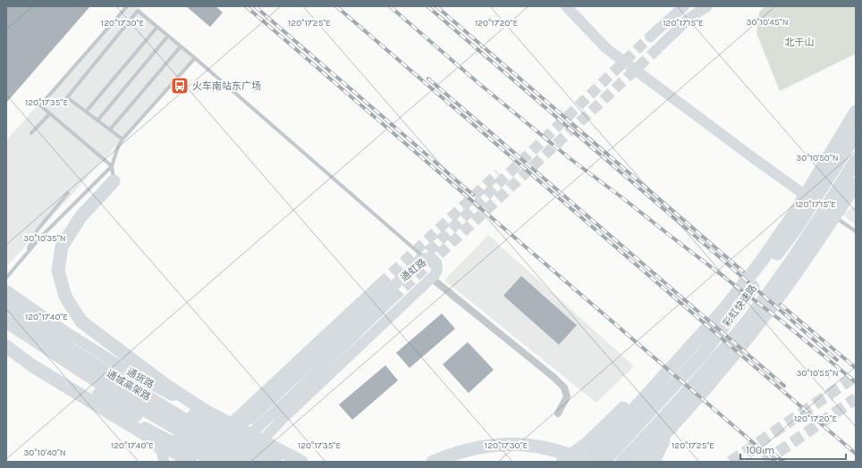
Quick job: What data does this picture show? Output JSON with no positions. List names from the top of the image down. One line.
{"streets":{"highway":["彩虹快速路","通城高架路"],"main road":["通虹路","通货路"]},"crossings":[["通虹路","通货路"]],"parks":["北干山"],"places":{"bus stop":["火车南站东广场"]},"scale_bar":"100 m","coordinates":["30°10'45\"N","120°17'30\"E","120°17'20\"E","120°17'15\"E","120°17'25\"E","120°17'35\"E","30°10'50\"N","30°10'35\"N","120°17'40\"E","30°10'55\"N","30°10'40\"N"]}
